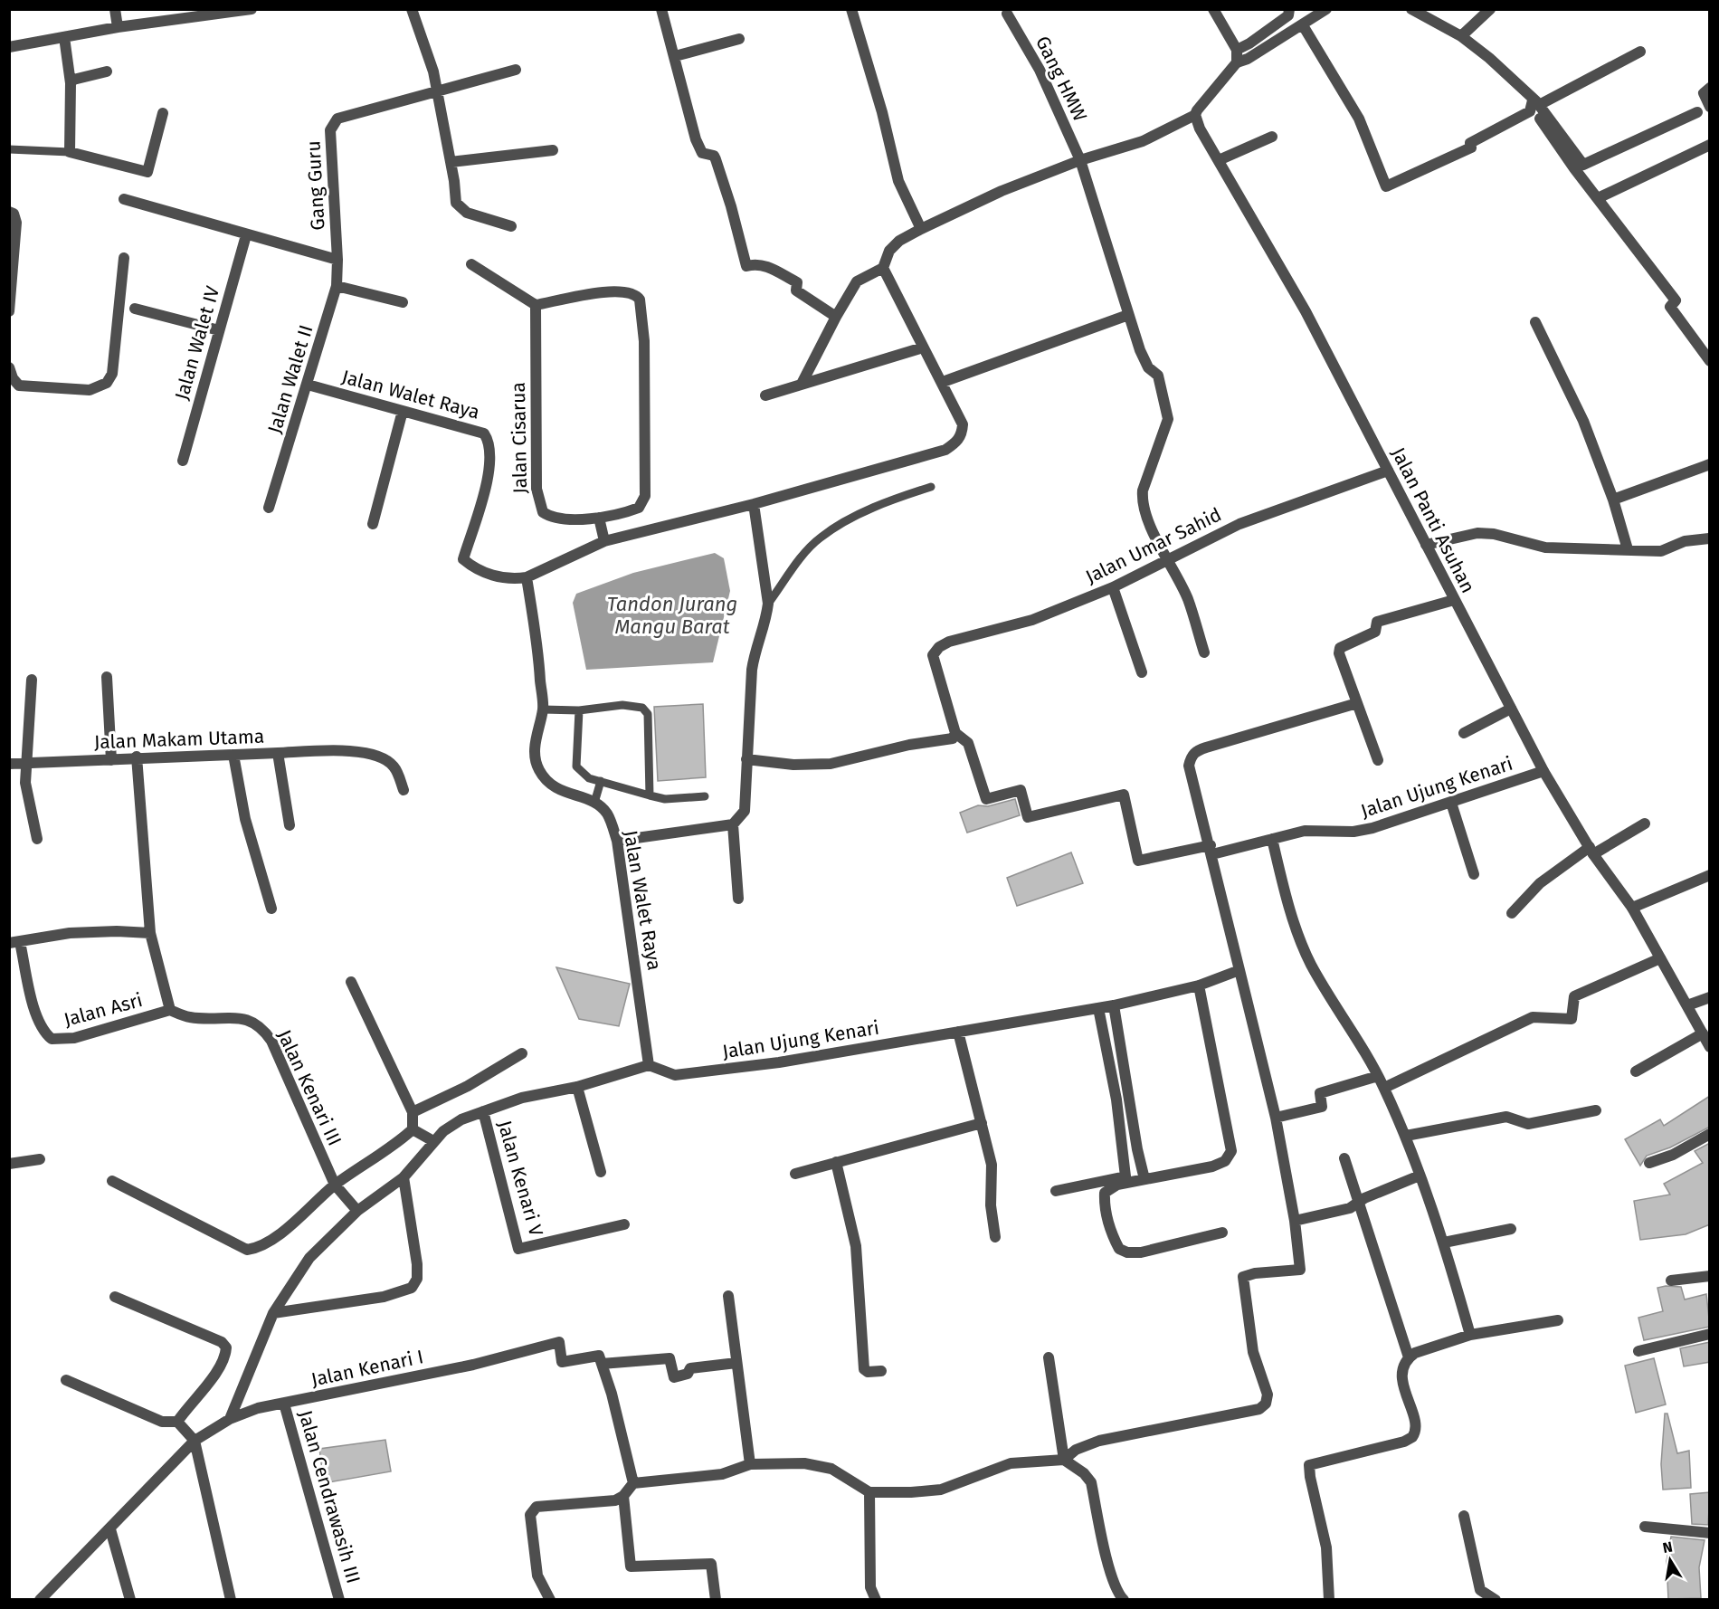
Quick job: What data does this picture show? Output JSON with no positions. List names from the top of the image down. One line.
{"streets":{"street":["Gang HMW","Gang Guru","Jalan Walet IV","Jalan Walet II","Jalan Walet Raya","Jalan Cisarua","Jalan Panti Asuhan","Jalan Umar Sahid","Jalan Makam Utama","Jalan Ujung Kenari","Jalan Asri","Jalan Kenari III","Jalan Kenari V","Jalan Kenari I","Jalan Cendrawasih III"]},"crossings":[["Gang HMW","Jalan Umar Sahid"],["Gang Guru","Jalan Walet II"],["Jalan Walet II","Jalan Walet Raya"],["Jalan Walet Raya","Jalan Ujung Kenari"],["Jalan Panti Asuhan","Jalan Umar Sahid"],["Jalan Panti Asuhan","Jalan Ujung Kenari"],["Jalan Umar Sahid","Jalan Ujung Kenari"],["Jalan Asri","Jalan Kenari III"],["Jalan Kenari I","Jalan Cendrawasih III"]],"water":["Tandon Jurang Mangu Barat"],"north":"top"}
